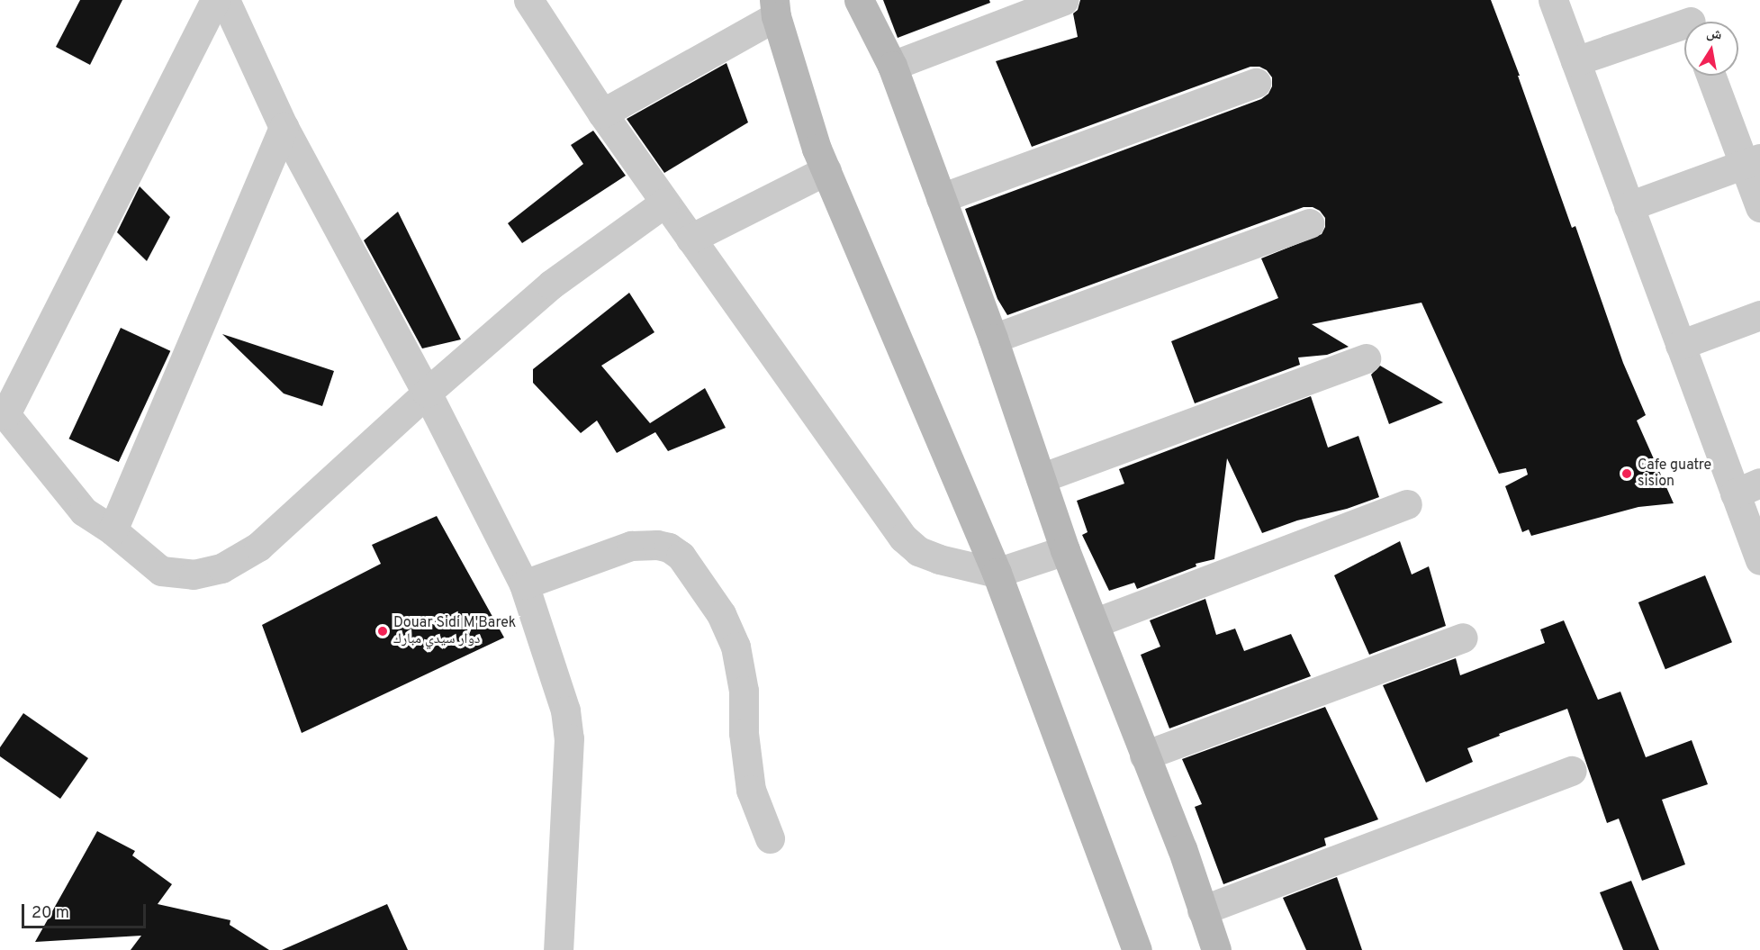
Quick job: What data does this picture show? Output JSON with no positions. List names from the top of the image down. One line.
{"places":["Cafe guatre sision","Douar Sidi M'Barek دوار سيدي مبارك"],"scale_bar":"20 m","north":"top"}
